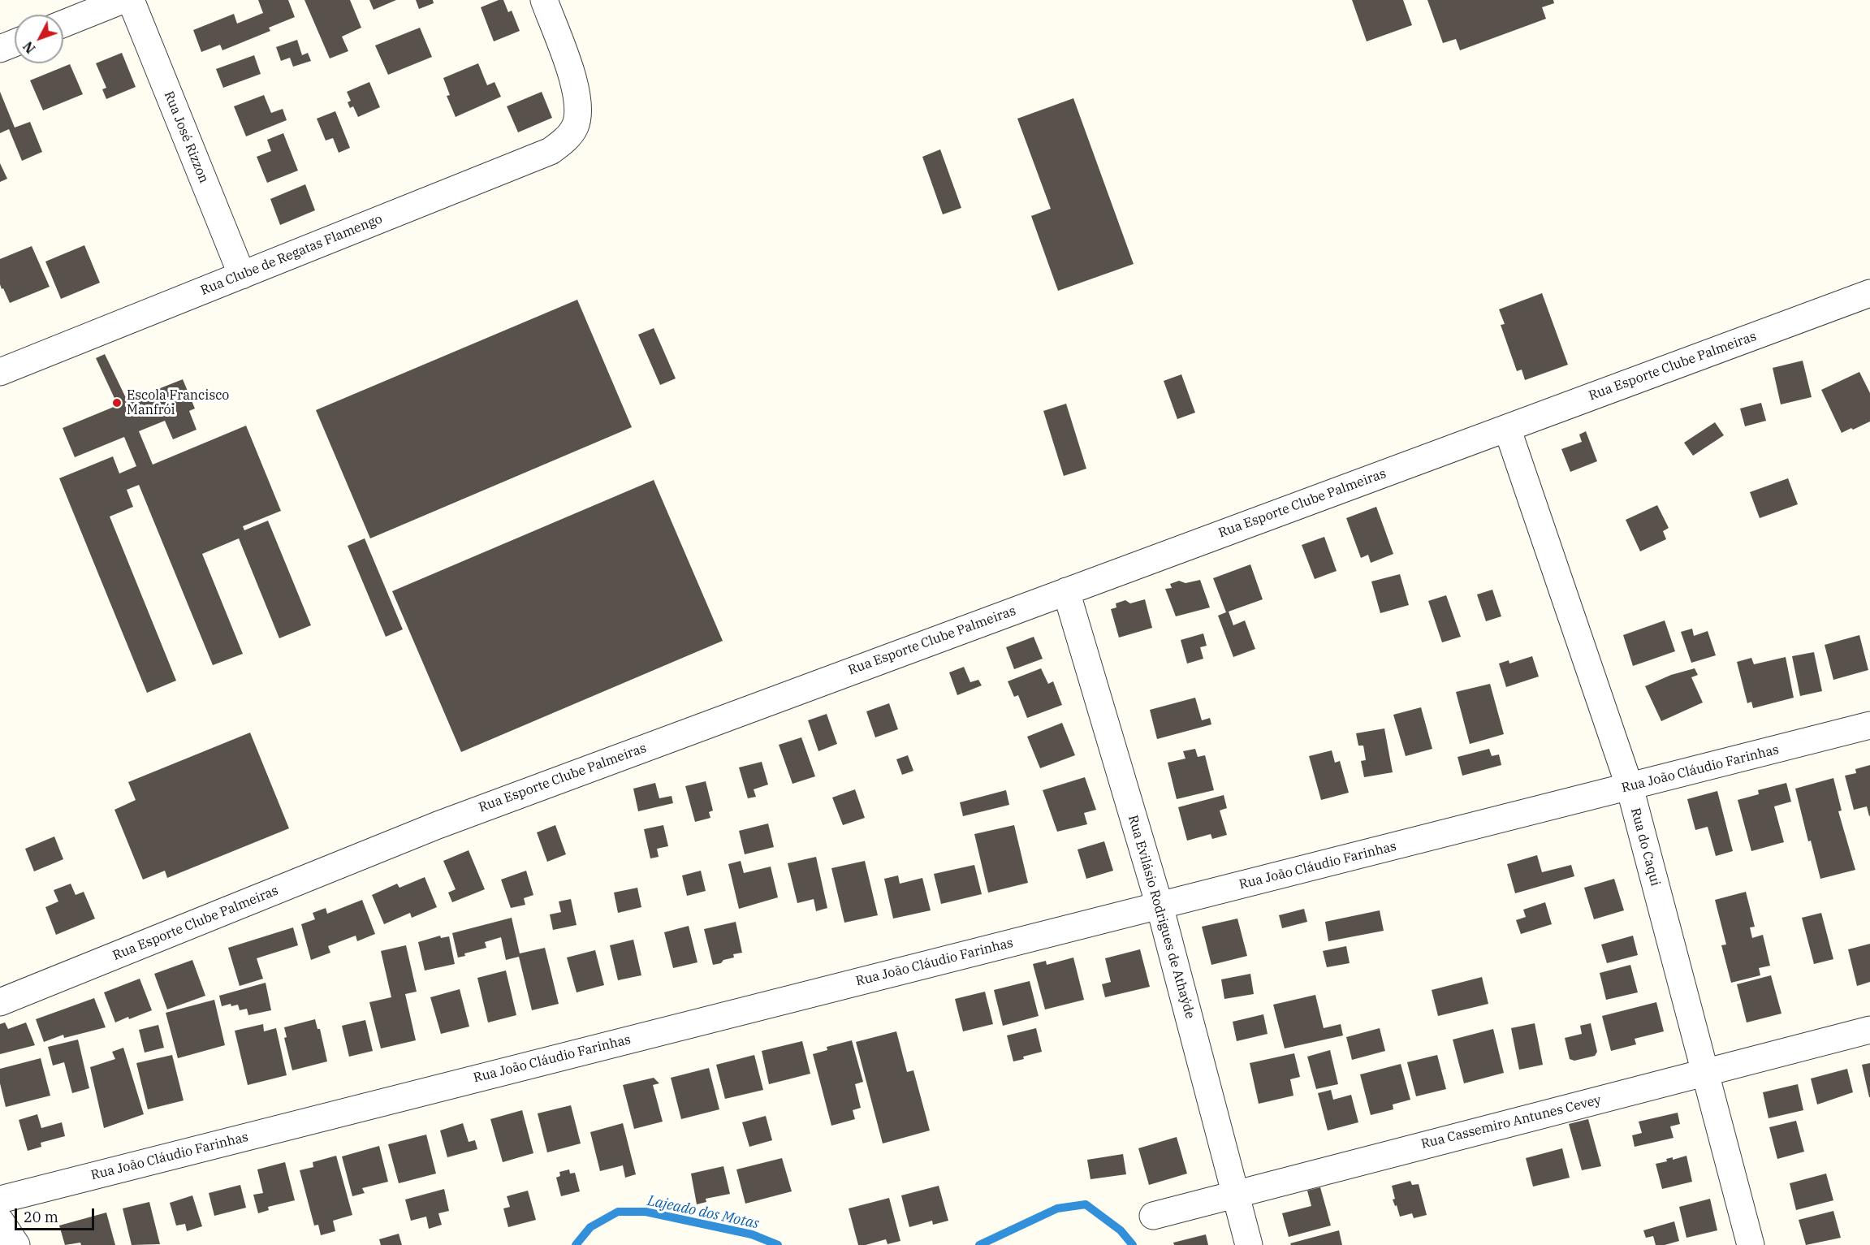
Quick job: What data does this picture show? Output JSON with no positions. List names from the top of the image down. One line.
{"streets":{"street":["Rua José Rizzon","Rua Clube de Regatas Flamengo","Rua Esporte Clube Palmeiras","Rua João Cláudio Farinhas","Rua do Caqui","Rua Evilásio Rodrigues de Athaýde","Rua Cassemiro Antunes Cevey"]},"crossings":[["Rua José Rizzon","Rua Clube de Regatas Flamengo"],["Rua Esporte Clube Palmeiras","Rua do Caqui"],["Rua Esporte Clube Palmeiras","Rua Evilásio Rodrigues de Athaýde"],["Rua João Cláudio Farinhas","Rua do Caqui"],["Rua João Cláudio Farinhas","Rua Evilásio Rodrigues de Athaýde"],["Rua do Caqui","Rua Cassemiro Antunes Cevey"],["Rua Evilásio Rodrigues de Athaýde","Rua Cassemiro Antunes Cevey"]],"water":["Lajeado dos Motas"],"places":["Escola Francisco Manfrói"],"scale_bar":"20 m","north":"bottom left"}
